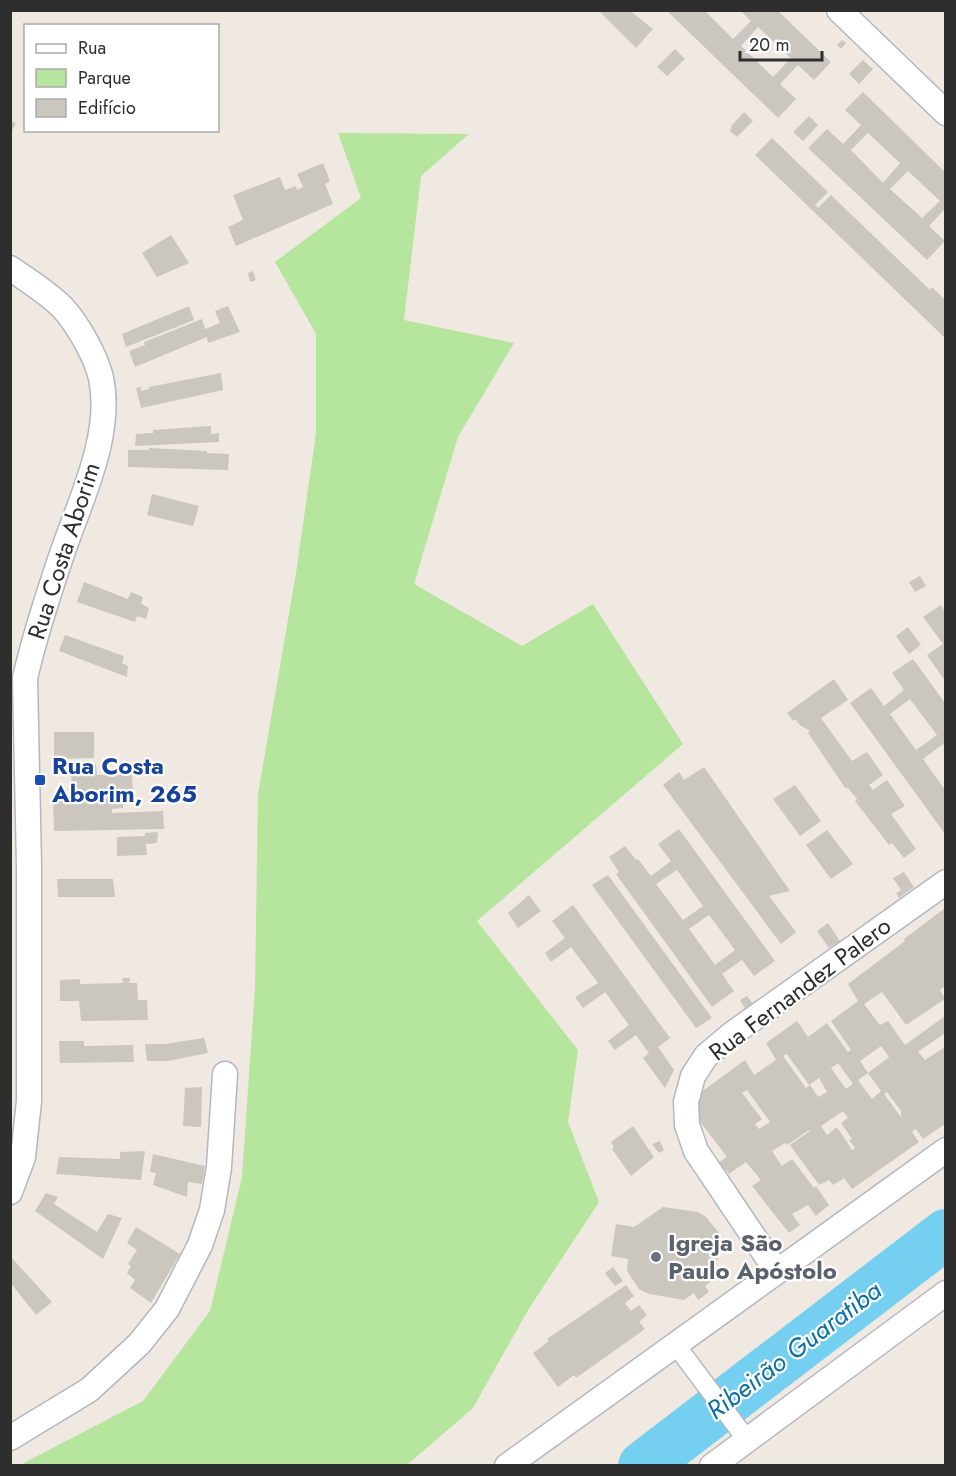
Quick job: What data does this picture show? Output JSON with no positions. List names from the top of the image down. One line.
{"streets":{"street":["Rua Costa Aborim","Rua Fernandez Palero"]},"water":["Ribeirão Guaratiba"],"places":{"transit":["Rua Costa Aborim, 265"],"other":["Igreja São Paulo Apóstolo"]},"legend":["Rua","Parque","Edifício"],"scale_bar":"20 m"}
